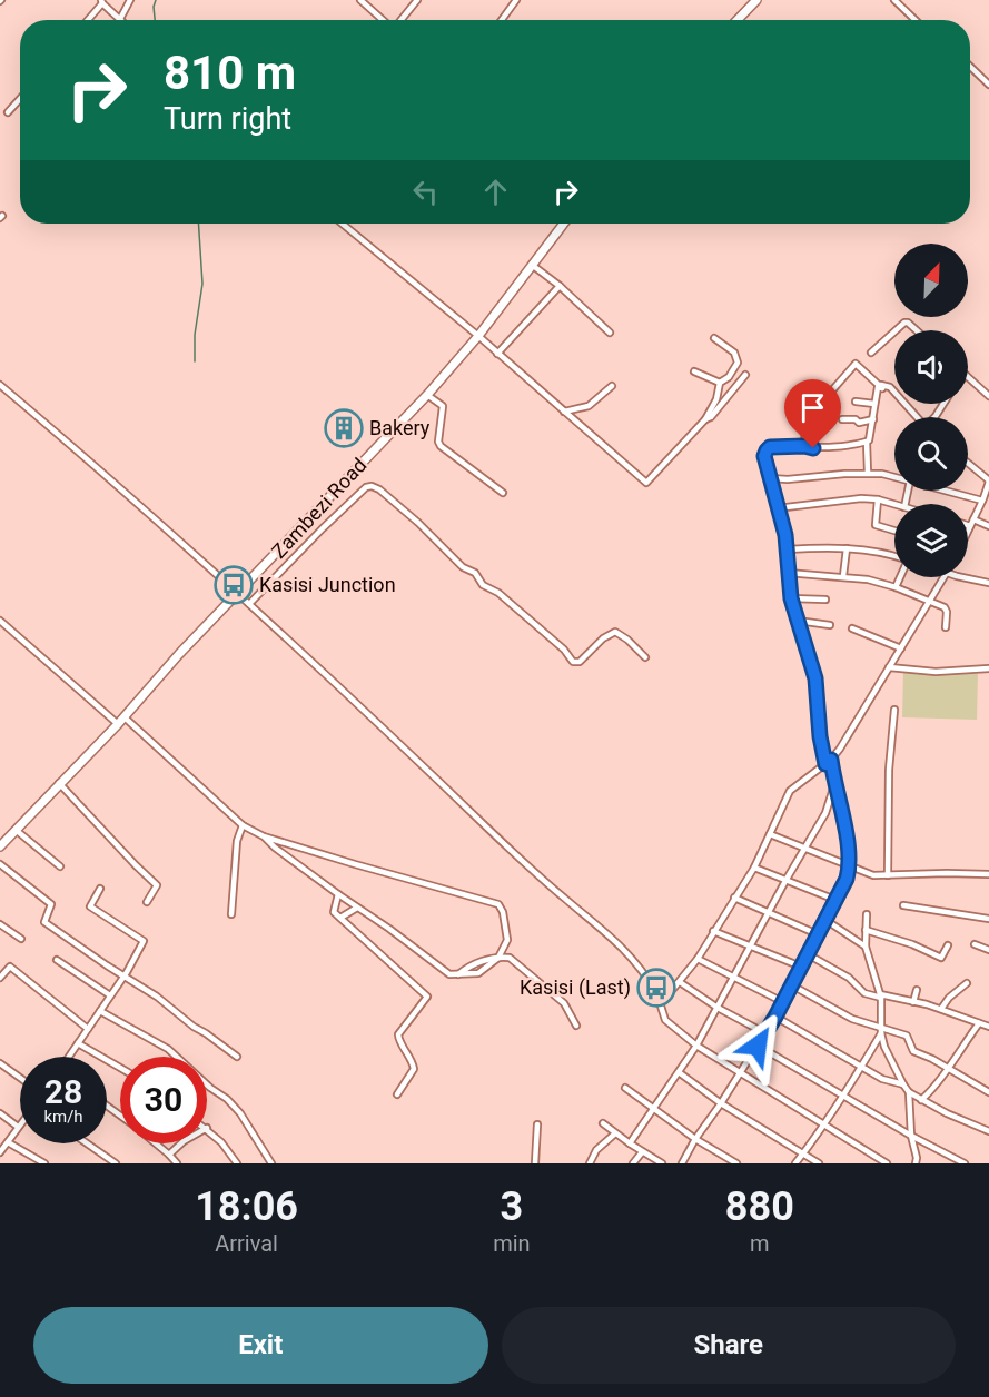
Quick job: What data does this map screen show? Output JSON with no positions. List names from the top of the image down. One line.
{"streets":{"main road":["Zambezi Road"]},"places":{"building":["Bakery"],"bus stop":["Kasisi Junction","Kasisi (Last)"]},"north":"top right","page":{"turn":["810 m","Turn right"],"speed":"28 km/h","limit":"30","eta":["18:06","Arrival","3","min","880","m"],"buttons":["Exit","Share"]}}
